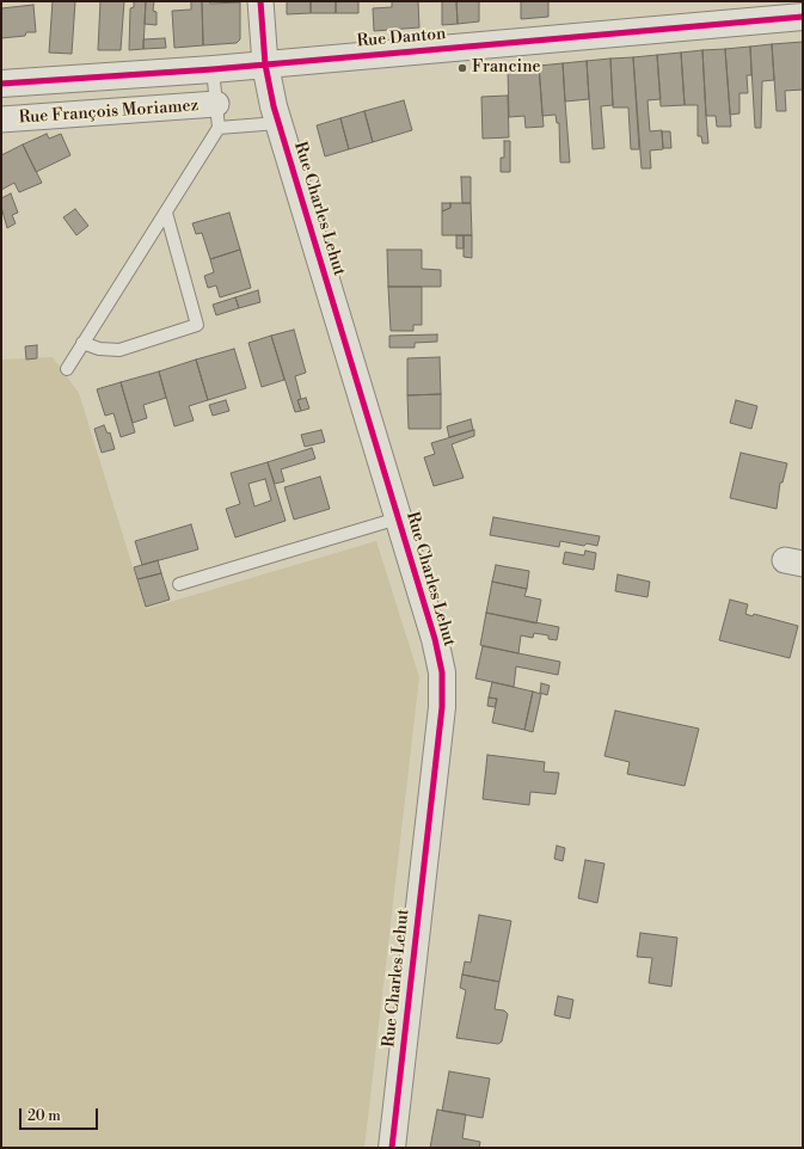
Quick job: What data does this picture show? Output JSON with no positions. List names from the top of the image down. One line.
{"streets":{"street":["Rue Danton","Rue François Moriamez","Rue Charles Lehut"]},"crossings":[["Rue Danton","Rue Charles Lehut"]],"places":["Francine"],"scale_bar":"20 m"}
